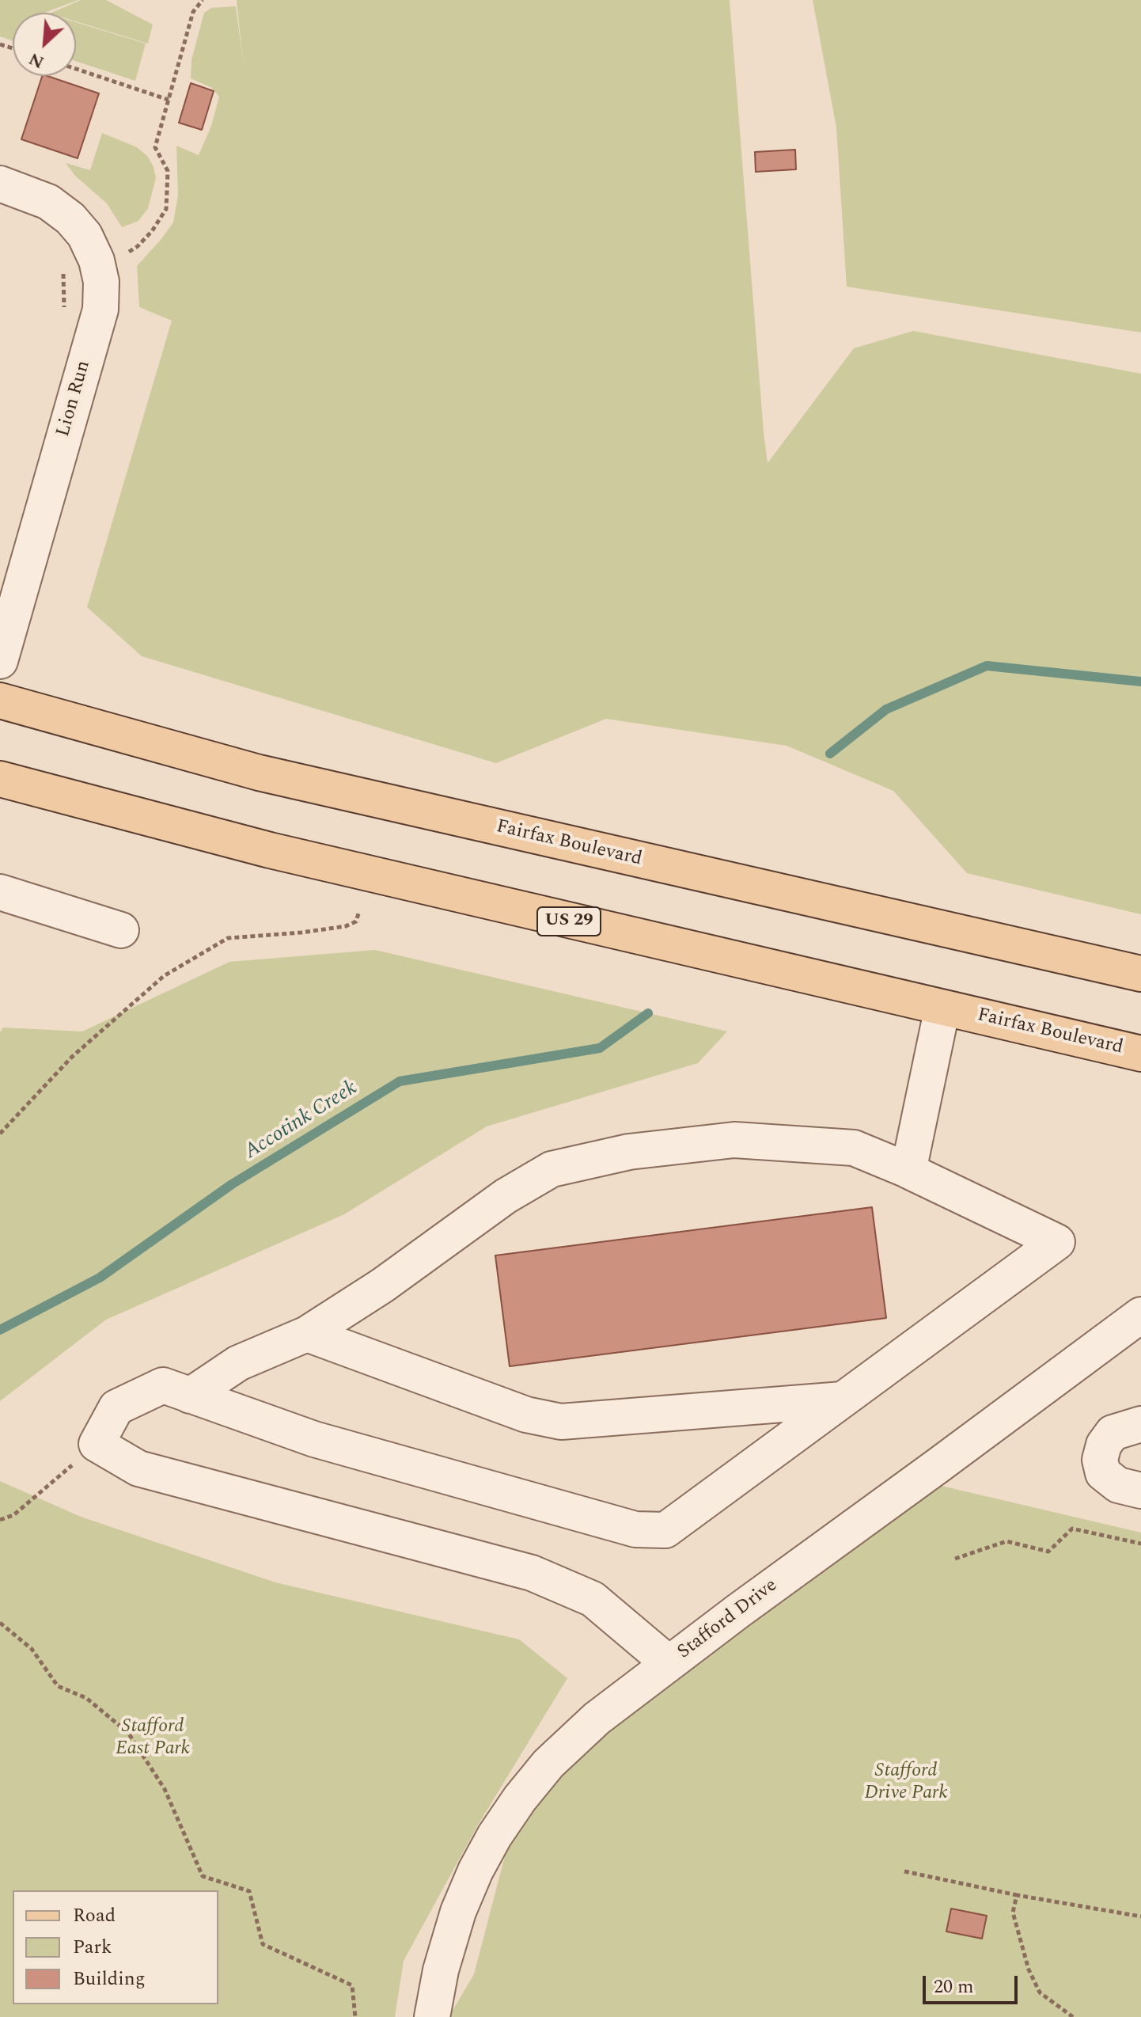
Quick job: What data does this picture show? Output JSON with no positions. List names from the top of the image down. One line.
{"streets":{"main road":["Fairfax Boulevard","US 29"],"street":["Lion Run","Stafford Drive"]},"water":["Accotink Creek"],"parks":["Stafford East Park","Stafford Drive Park"],"legend":["Road","Park","Building"],"scale_bar":"20 m","north":"bottom left"}
